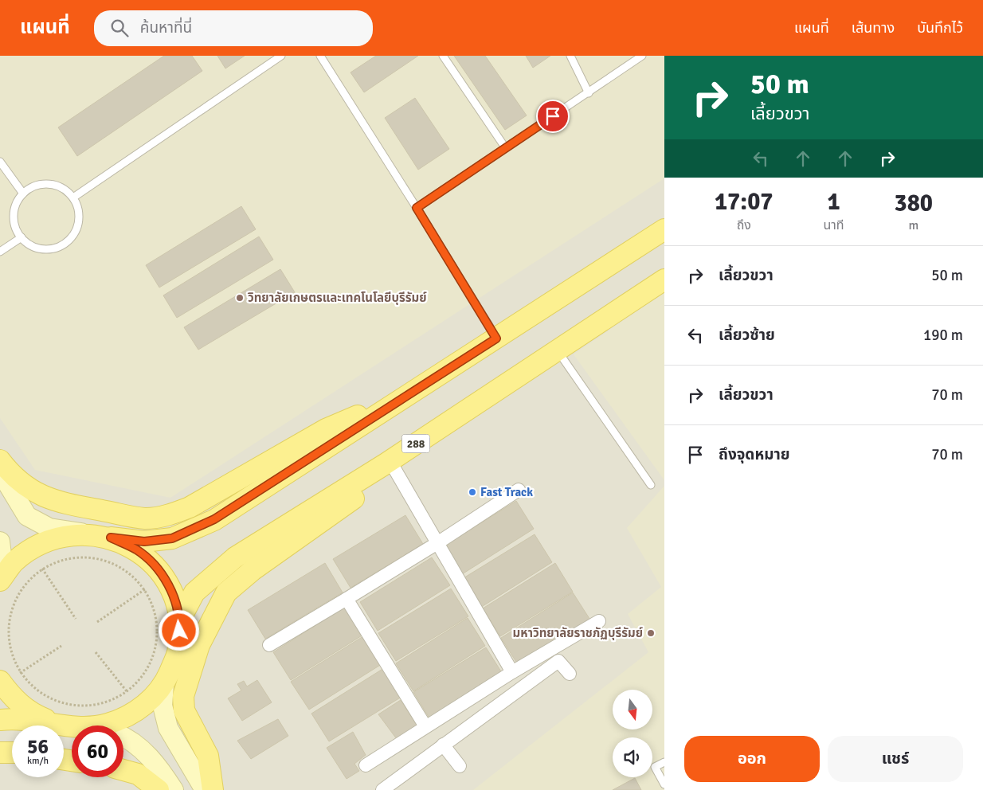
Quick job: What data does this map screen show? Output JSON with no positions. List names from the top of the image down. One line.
{"streets":{"main road":["288"]},"places":["วิทยาลัยเกษตรและเทคโนโลยีบุรีรัมย์","Fast Track","มหาวิทยาลัยราชภัฏบุรีรัมย์"],"north":"bottom","page":{"header":"แผนที่","search":"ค้นหาที่นี่","nav":["แผนที่","เส้นทาง","บันทึกไว้"],"turn":["50 m","เลี้ยวขวา"],"eta":["17:07","ถึง","1","นาที","380","m"],"list":[{"name":"เลี้ยวขวา","value":"50 m"},{"name":"เลี้ยวซ้าย","value":"190 m"},{"name":"เลี้ยวขวา","value":"70 m"},{"name":"ถึงจุดหมาย","value":"70 m"}],"speed":"56 km/h","limit":"60","buttons":["ออก","แชร์"]}}
